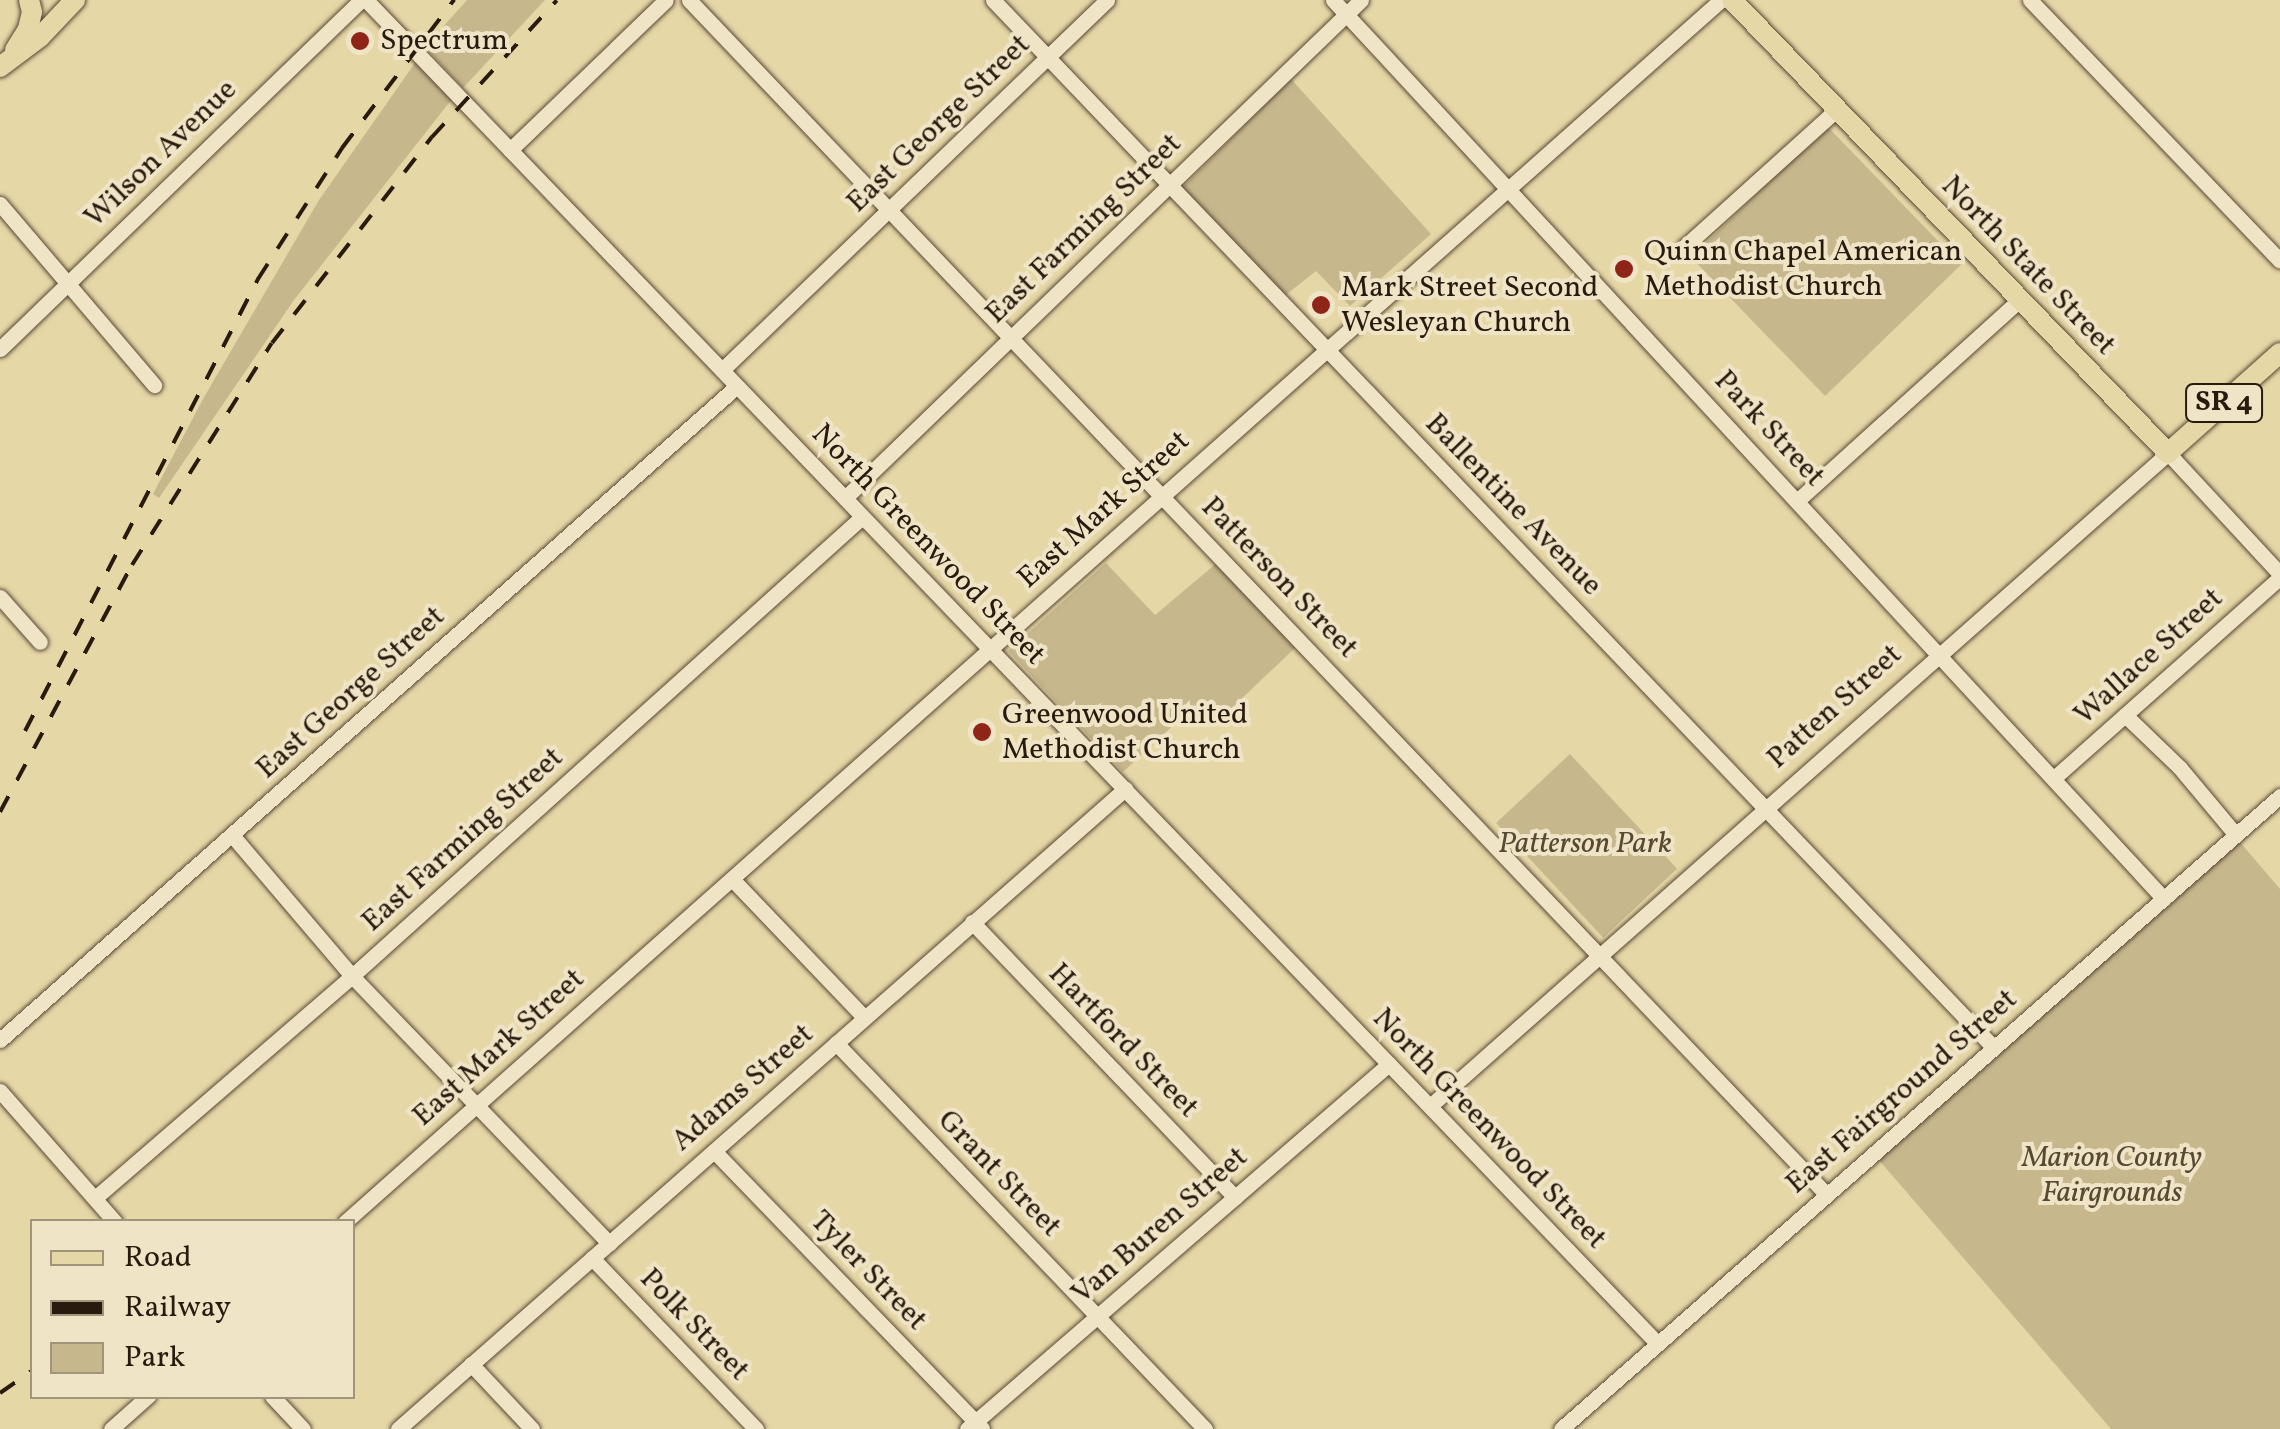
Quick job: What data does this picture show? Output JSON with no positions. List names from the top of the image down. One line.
{"streets":{"main road":["North State Street","SR 4","Patten Street"],"street":["East George Street","Wilson Avenue","East Farming Street","Park Street","Ballentine Avenue","East Mark Street","North Greenwood Street","Patterson Street","Wallace Street","Hartford Street","Adams Street","East Fairground Street","Grant Street","Van Buren Street","Tyler Street","Polk Street"]},"crossings":[["East George Street","Ballentine Avenue"],["East George Street","North Greenwood Street"],["East George Street","Patterson Street"],["Wilson Avenue","North Greenwood Street"],["East Farming Street","Park Street"],["East Farming Street","Ballentine Avenue"],["East Farming Street","North Greenwood Street"],["East Farming Street","Patterson Street"],["North State Street","Wallace Street"],["North State Street","Patten Street"],["Park Street","East Mark Street"],["Park Street","Wallace Street"],["Park Street","Patten Street"],["Park Street","East Fairground Street"],["Ballentine Avenue","East Mark Street"],["Ballentine Avenue","Patten Street"],["Ballentine Avenue","East Fairground Street"],["East Mark Street","North Greenwood Street"],["East Mark Street","Patterson Street"],["North Greenwood Street","Patten Street"],["North Greenwood Street","Adams Street"],["North Greenwood Street","East Fairground Street"],["North Greenwood Street","Van Buren Street"],["Patterson Street","Patten Street"],["Patterson Street","East Fairground Street"],["Hartford Street","Adams Street"],["Hartford Street","Van Buren Street"],["Adams Street","Grant Street"],["Adams Street","Tyler Street"],["Adams Street","Polk Street"],["Grant Street","Van Buren Street"],["Van Buren Street","Tyler Street"]],"parks":["Patterson Park","Marion County Fairgrounds"],"places":["Spectrum","Quinn Chapel American Methodist Church","Mark Street Second Wesleyan Church","Greenwood United Methodist Church"],"legend":["Road","Railway","Park"]}
